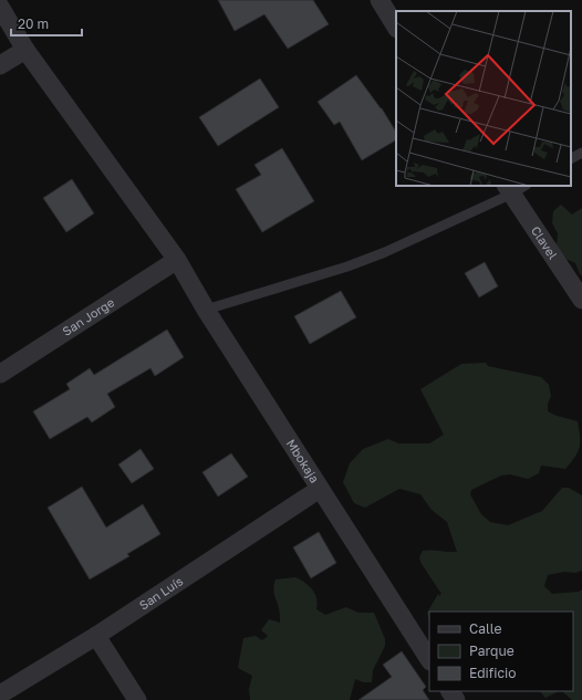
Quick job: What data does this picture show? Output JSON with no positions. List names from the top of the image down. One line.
{"streets":{"street":["Clavel","San Jorge","Mbokaja","San Luís"]},"crossings":[["San Jorge","Mbokaja"],["Mbokaja","San Luís"]],"legend":["Calle","Parque","Edificio"],"scale_bar":"20 m"}
